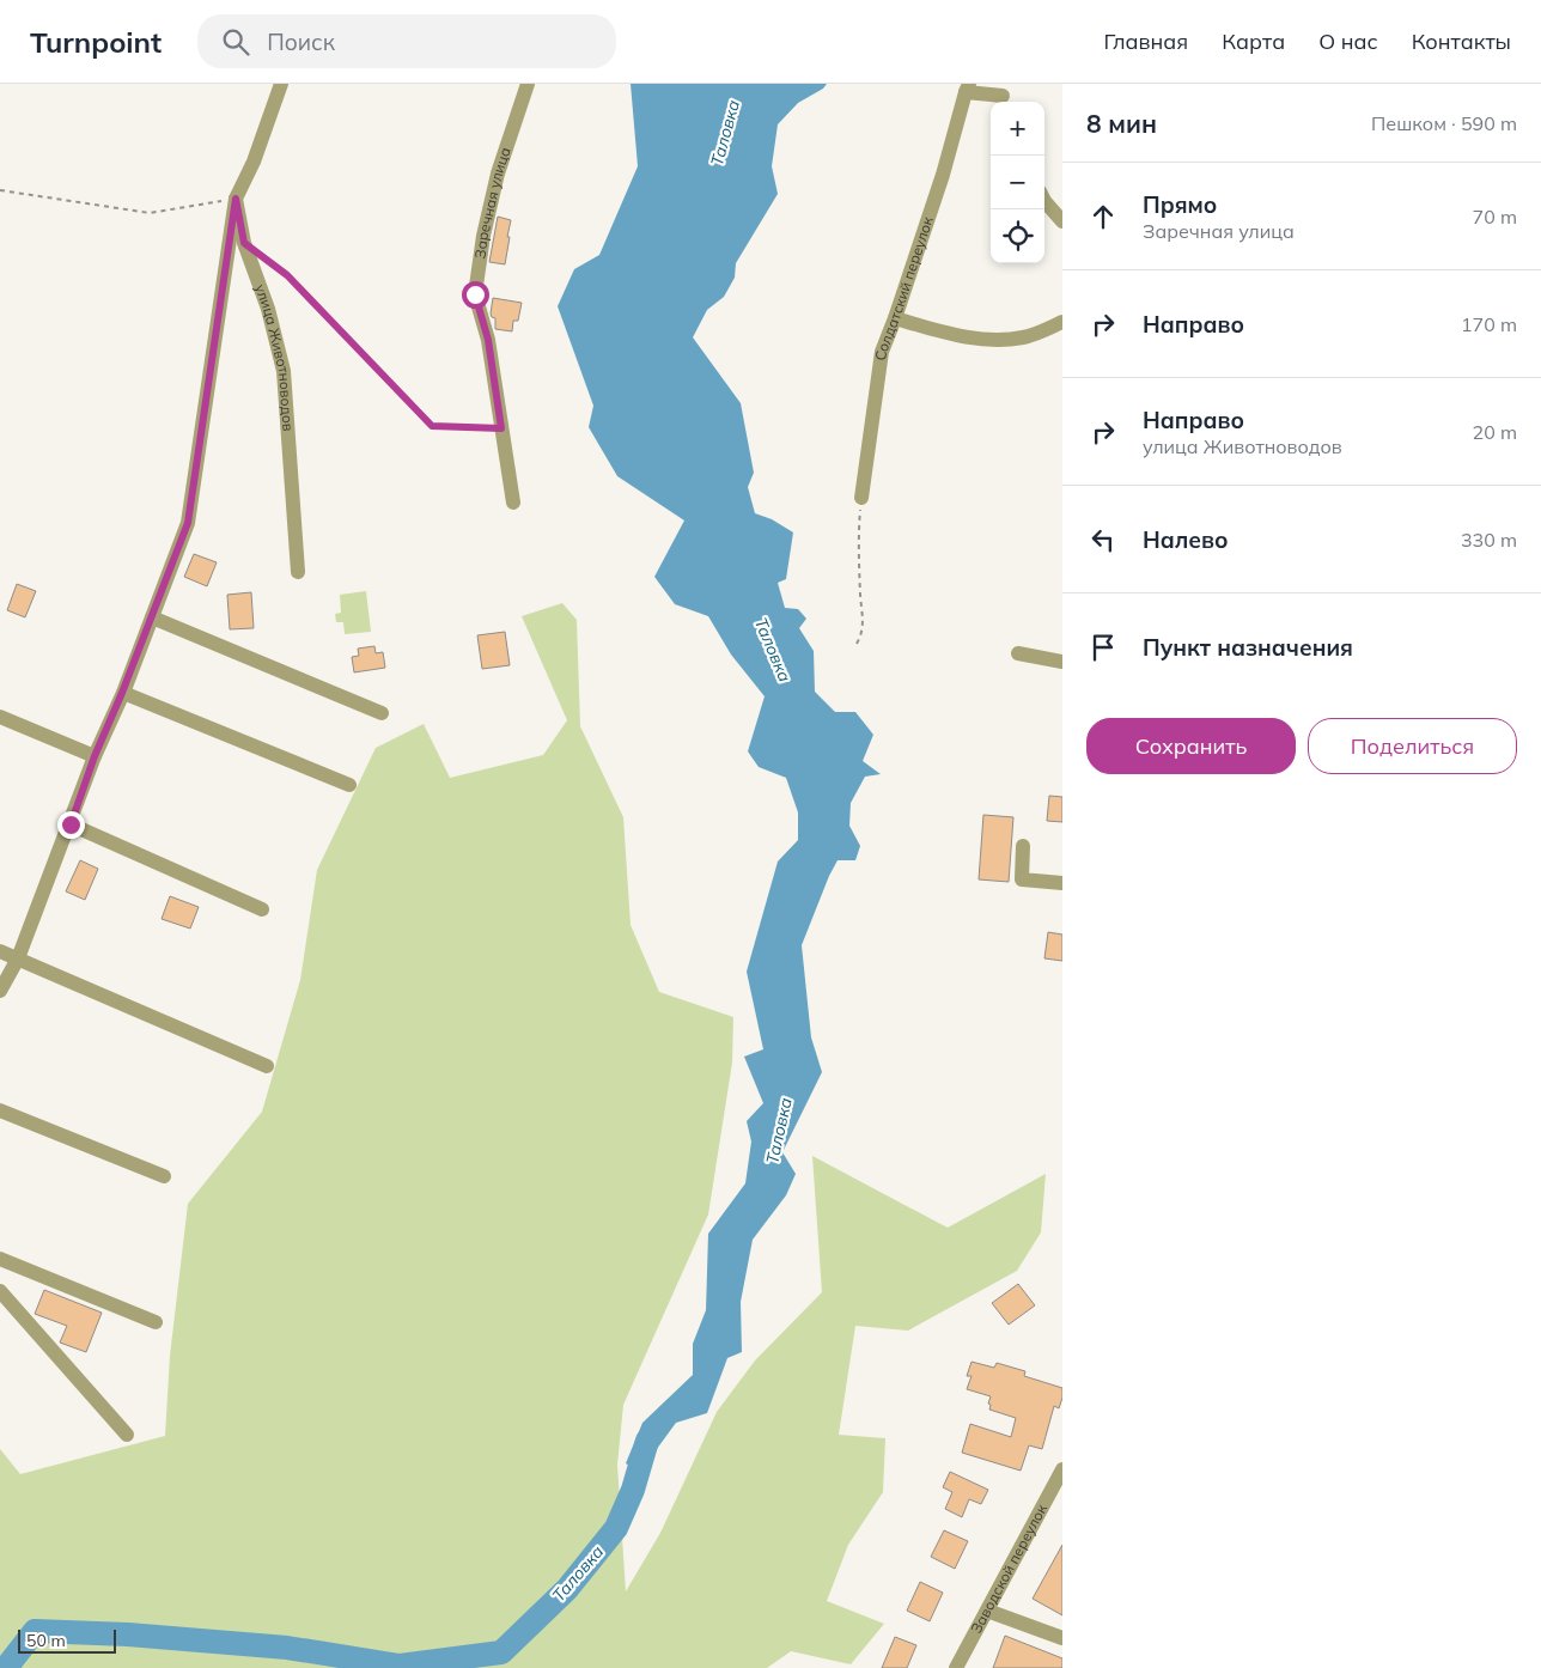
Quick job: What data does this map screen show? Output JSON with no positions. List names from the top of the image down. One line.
{"streets":{"street":["Заречная улица","Солдатский переулок","улица Животноводов","Заводской переулок"]},"water":["Таловка"],"scale_bar":"50 m","page":{"header":"Turnpoint","search":"Поиск","nav":["Главная","Карта","О нас","Контакты"],"heading":["8 мин","Пешком · 590 m"],"map_buttons":["+","−"],"list":[["Прямо","Заречная улица","70 m"],["Направо","170 m"],["Направо","улица Животноводов","20 m"],["Налево","330 m"],"Пункт назначения"],"buttons":["Сохранить","Поделиться"],"scale":"50 m"}}
